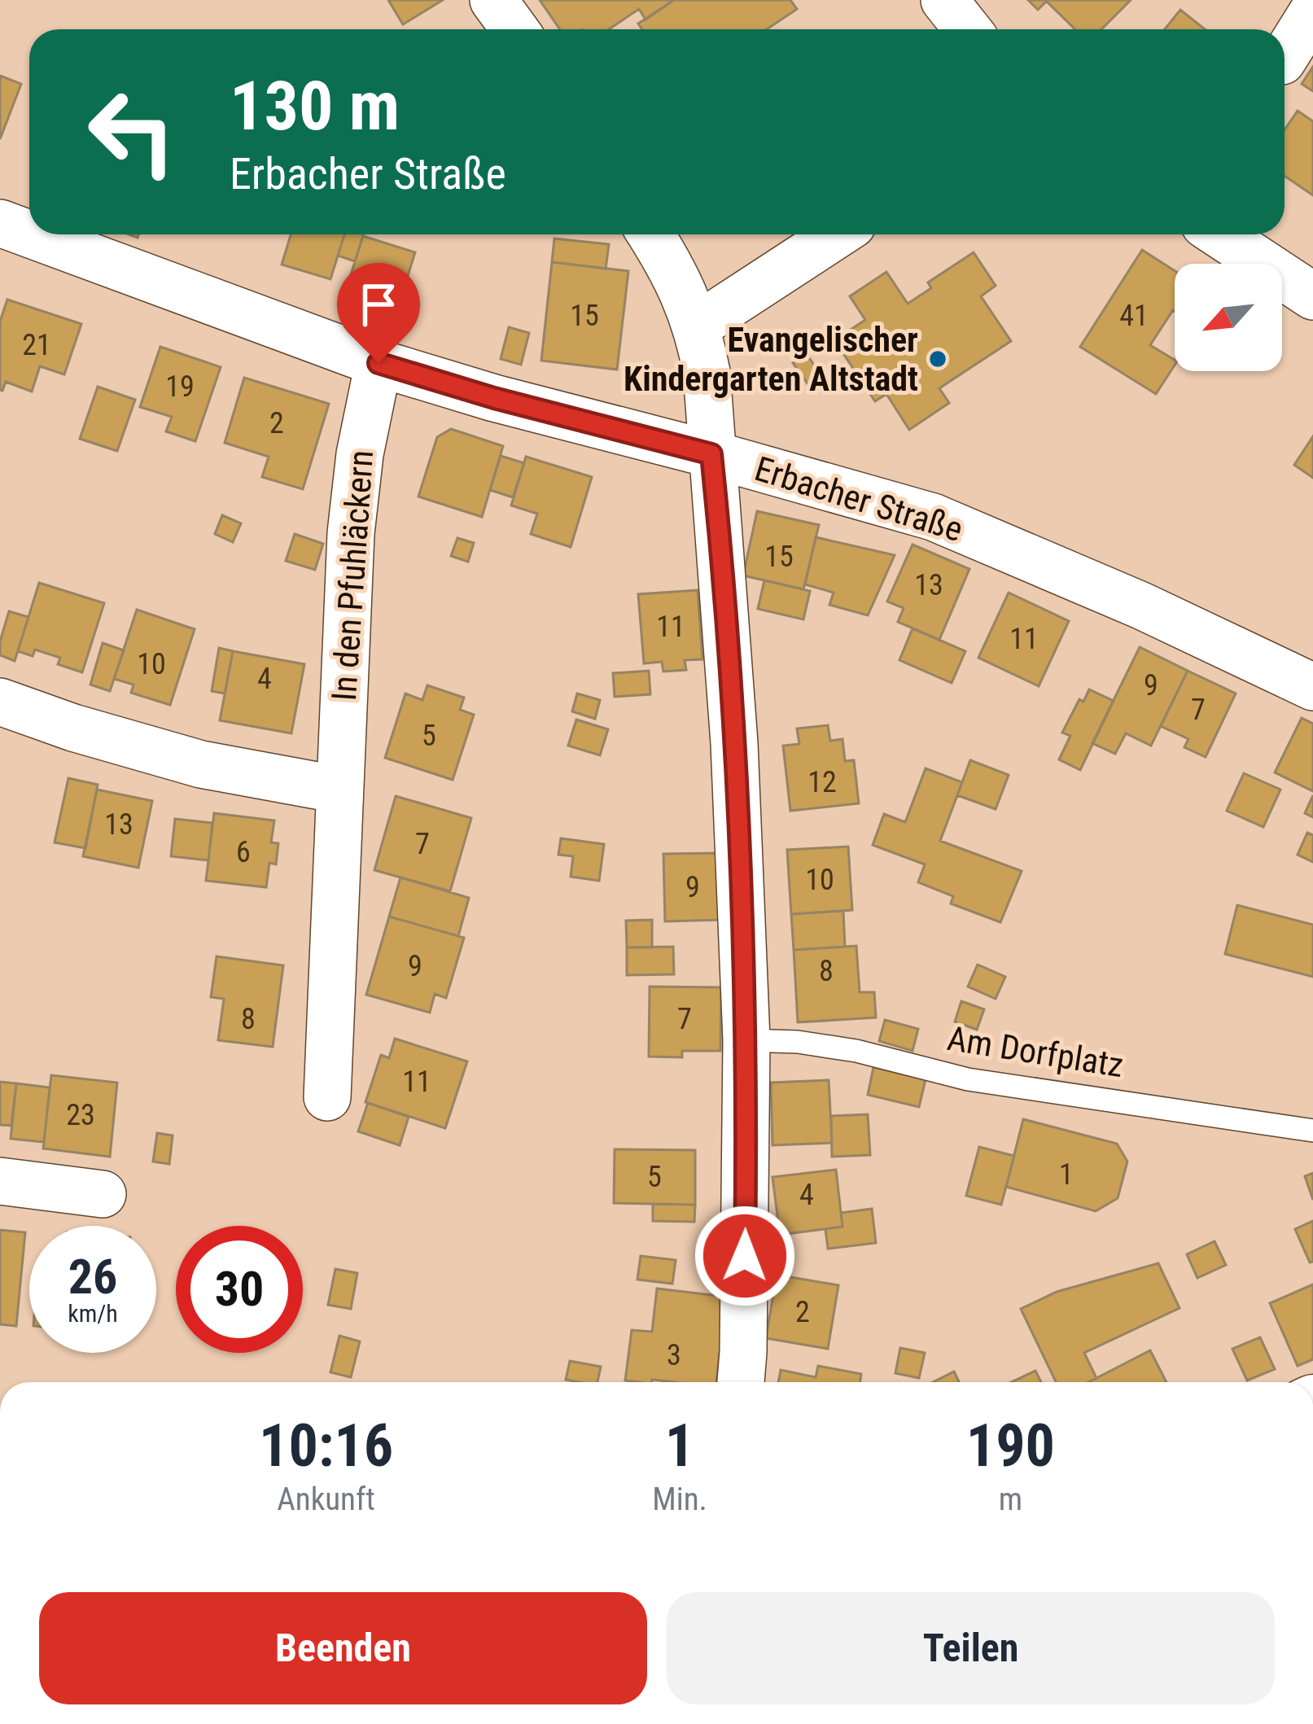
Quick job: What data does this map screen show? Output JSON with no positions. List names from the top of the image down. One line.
{"streets":{"street":["Erbacher Straße","In den Pfuhläckern"],"lane":["Am Dorfplatz"]},"crossings":[["Erbacher Straße","In den Pfuhläckern"]],"places":["Evangelischer Kindergarten Altstadt"],"house_numbers":["15","41","21","19","2","15","13","11","11","10","4","9","7","5","12","13","7","6","10","9","9","8","8","7","11","23","1","5","4","2","3"],"north":"bottom left","page":{"turn":["130 m","Erbacher Straße"],"speed":"26 km/h","limit":"30","eta":["10:16","Ankunft","1","Min.","190","m"],"buttons":["Beenden","Teilen"]}}
